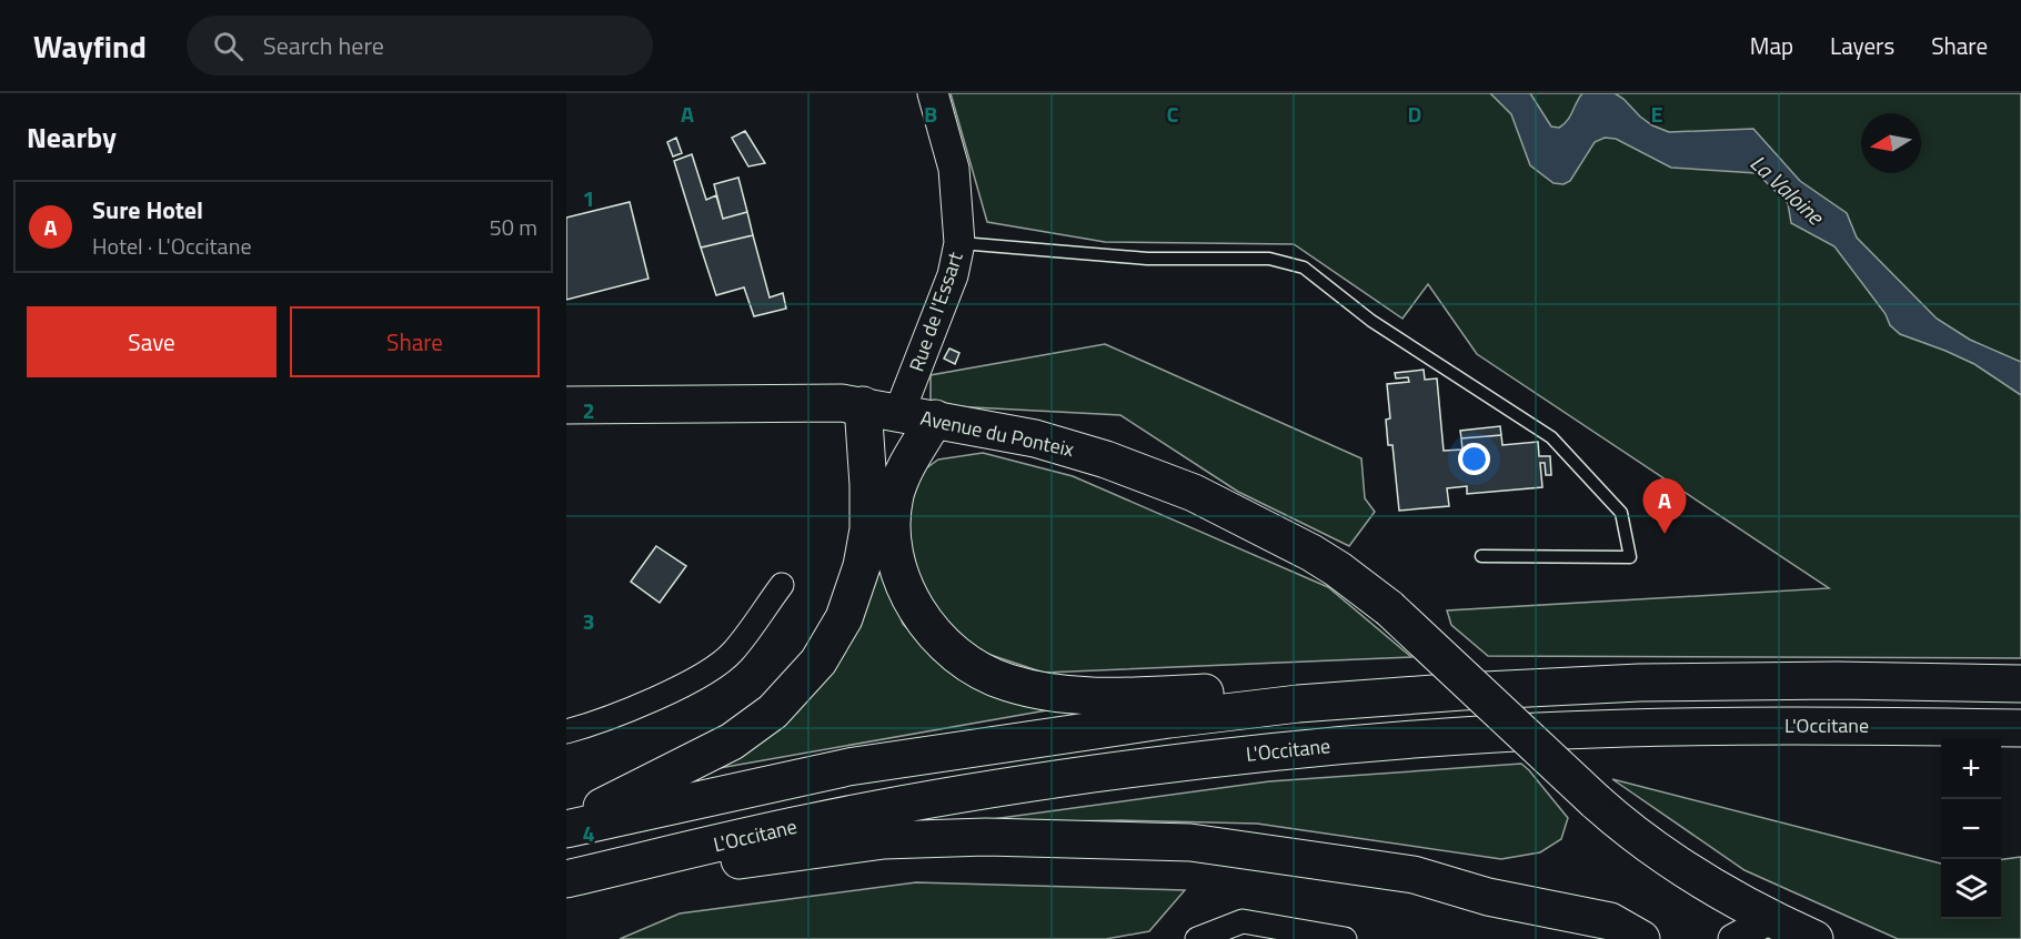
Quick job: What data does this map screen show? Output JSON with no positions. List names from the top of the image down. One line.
{"streets":{"main road":["Avenue du Ponteix","L'Occitane"],"street":["Rue de l'Essart"]},"crossings":[["Rue de l'Essart","Avenue du Ponteix"]],"water":["La Valoine"],"north":"left","page":{"header":"Wayfind","search":"Search here","nav":["Map","Layers","Share"],"heading":"Nearby","list":[{"mark":"A","name":"Sure Hotel","note":"Hotel · L'Occitane","value":"50 m"}],"buttons":["Save","Share"],"pins":"A","map_buttons":["+","−"]},"grid":{"columns":["A","B","C","D","E"],"rows":["1","2","3","4"]}}
